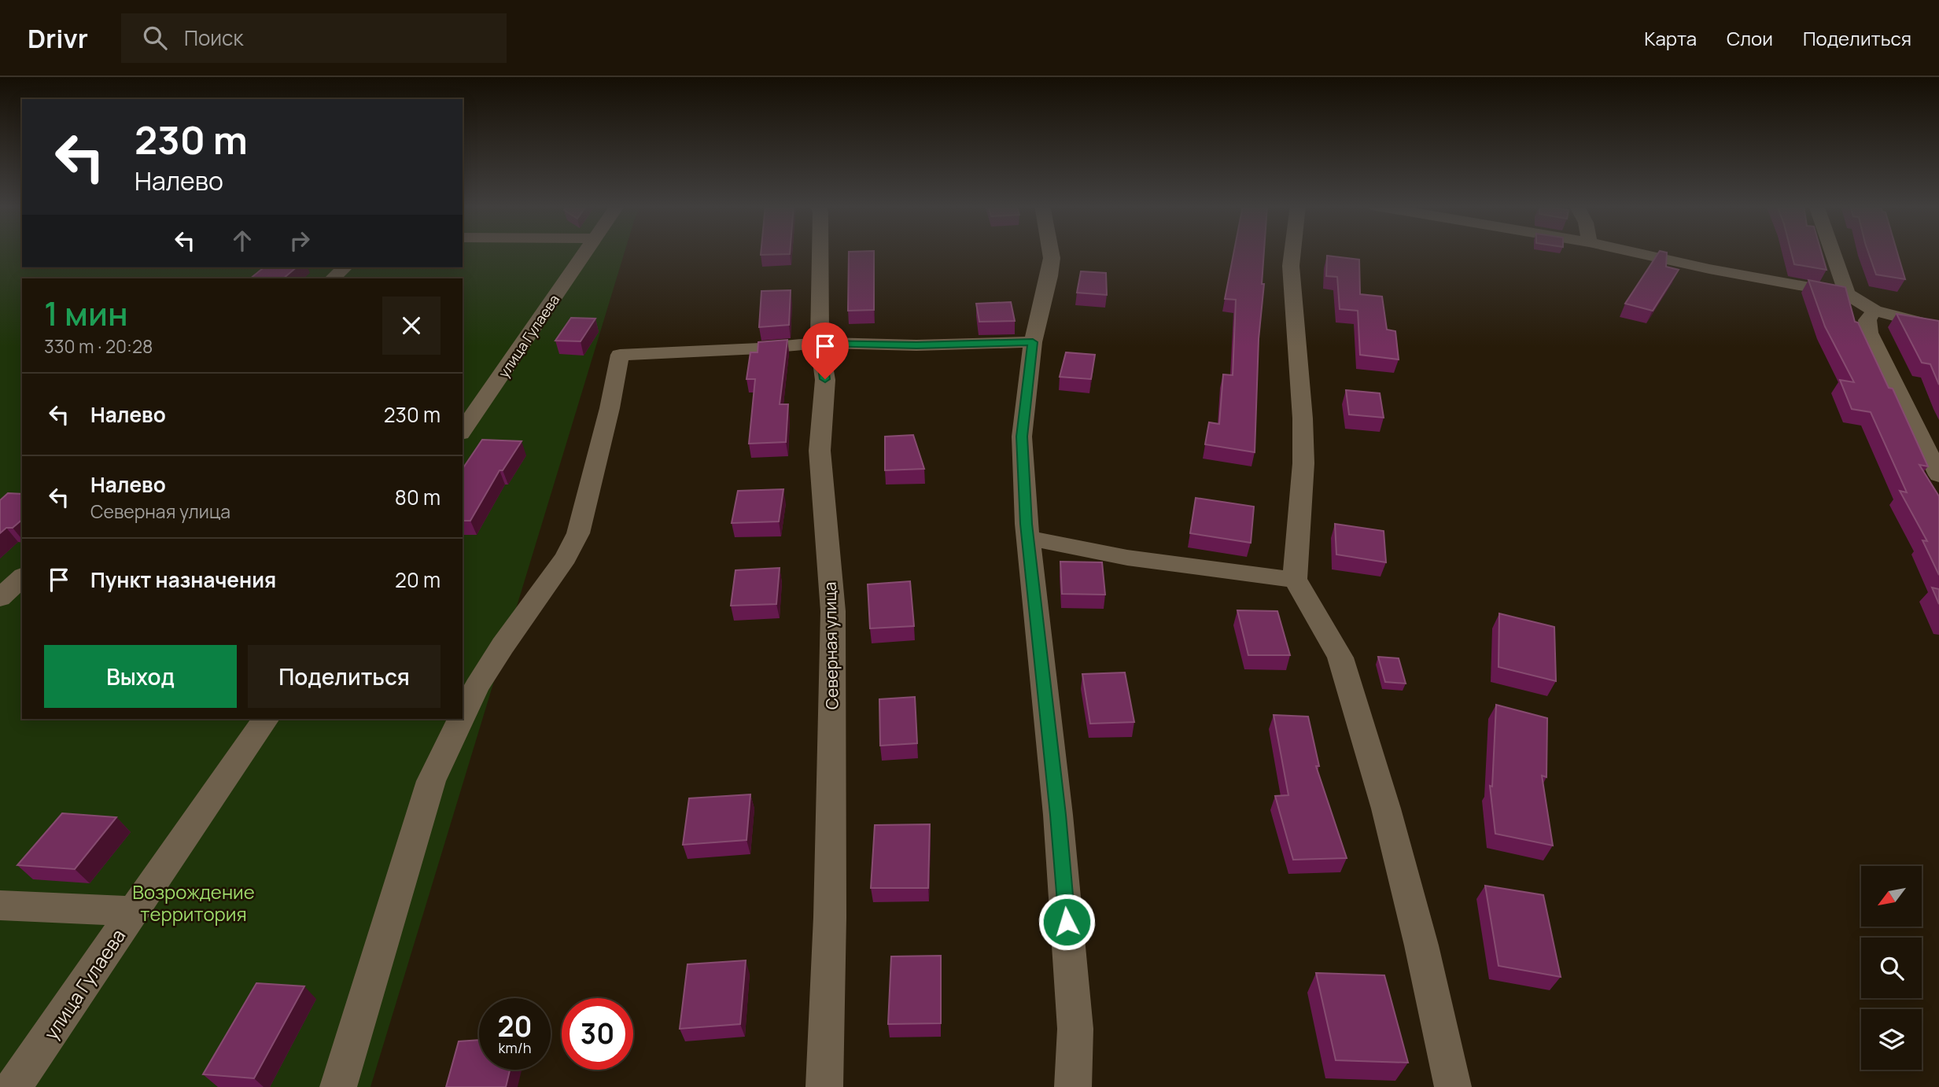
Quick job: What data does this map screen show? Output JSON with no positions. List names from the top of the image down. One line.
{"streets":{"street":["улица Гулаева","Северная улица"]},"parks":["Возрождение территория"],"north":"bottom left","page":{"header":"Drivr","search":"Поиск","nav":["Карта","Слои","Поделиться"],"turn":["230 m","Налево"],"heading":["1 мин","330 m · 20:28"],"list":[{"name":"Налево","value":"230 m"},{"name":"Налево","note":"Северная улица","value":"80 m"},{"name":"Пункт назначения","value":"20 m"}],"buttons":["Выход","Поделиться"],"speed":"20 km/h","limit":"30"}}
